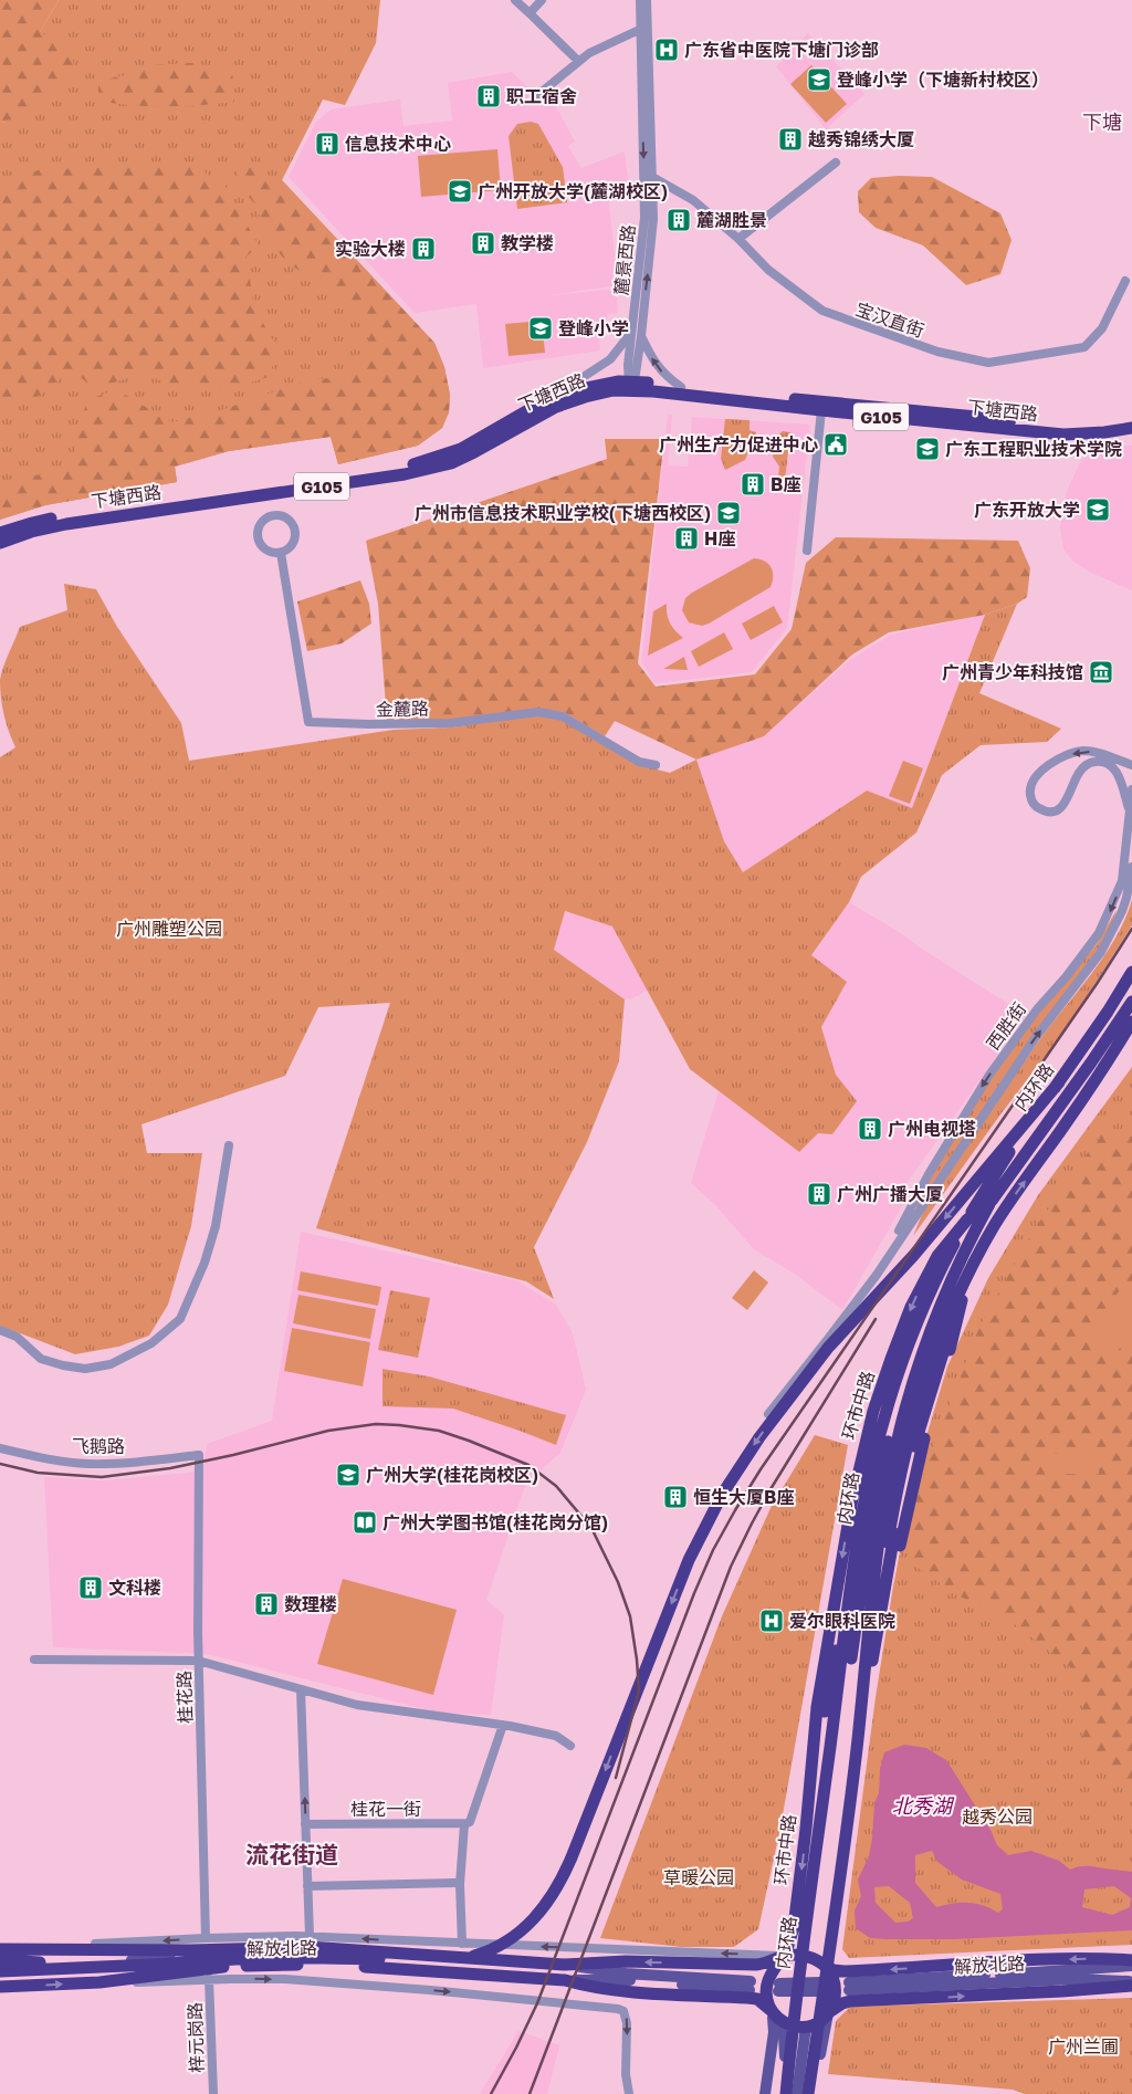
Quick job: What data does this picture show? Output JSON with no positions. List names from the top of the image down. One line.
{"streets":{"highway":["下塘西路","G105","内环路","环市中路","解放北路"],"street":["麓景西路","宝汉直街","金麓路","西胜街","飞鹅路","桂花路","桂花一街","梓元岗路"]},"crossings":[["麓景西路","宝汉直街"],["麓景西路","下塘西路"],["环市中路","解放北路"],["飞鹅路","桂花路"]],"districts":["下塘","流花街道"],"water":["北秀湖"],"parks":["广州雕塑公园","越秀公园","草暖公园","广州兰圃"],"places":{"hospital":["广东省中医院下塘门诊部","爱尔眼科医院"],"school or university":["登峰小学（下塘新村校区）","广州开放大学(麓湖校区)","登峰小学","广东工程职业技术学院","广东开放大学","广州市信息技术职业学校(下塘西校区)","广州大学(桂花岗校区)"],"building":["职工宿舍","越秀锦绣大厦","信息技术中心","麓湖胜景","教学楼","实验大楼","B座","H座","广州电视塔","广州广播大厦","恒生大厦B座","文科楼","数理楼"],"public building":["广州生产力促进中心"],"museum":["广州青少年科技馆"],"library":["广州大学图书馆(桂花岗分馆)"]}}
